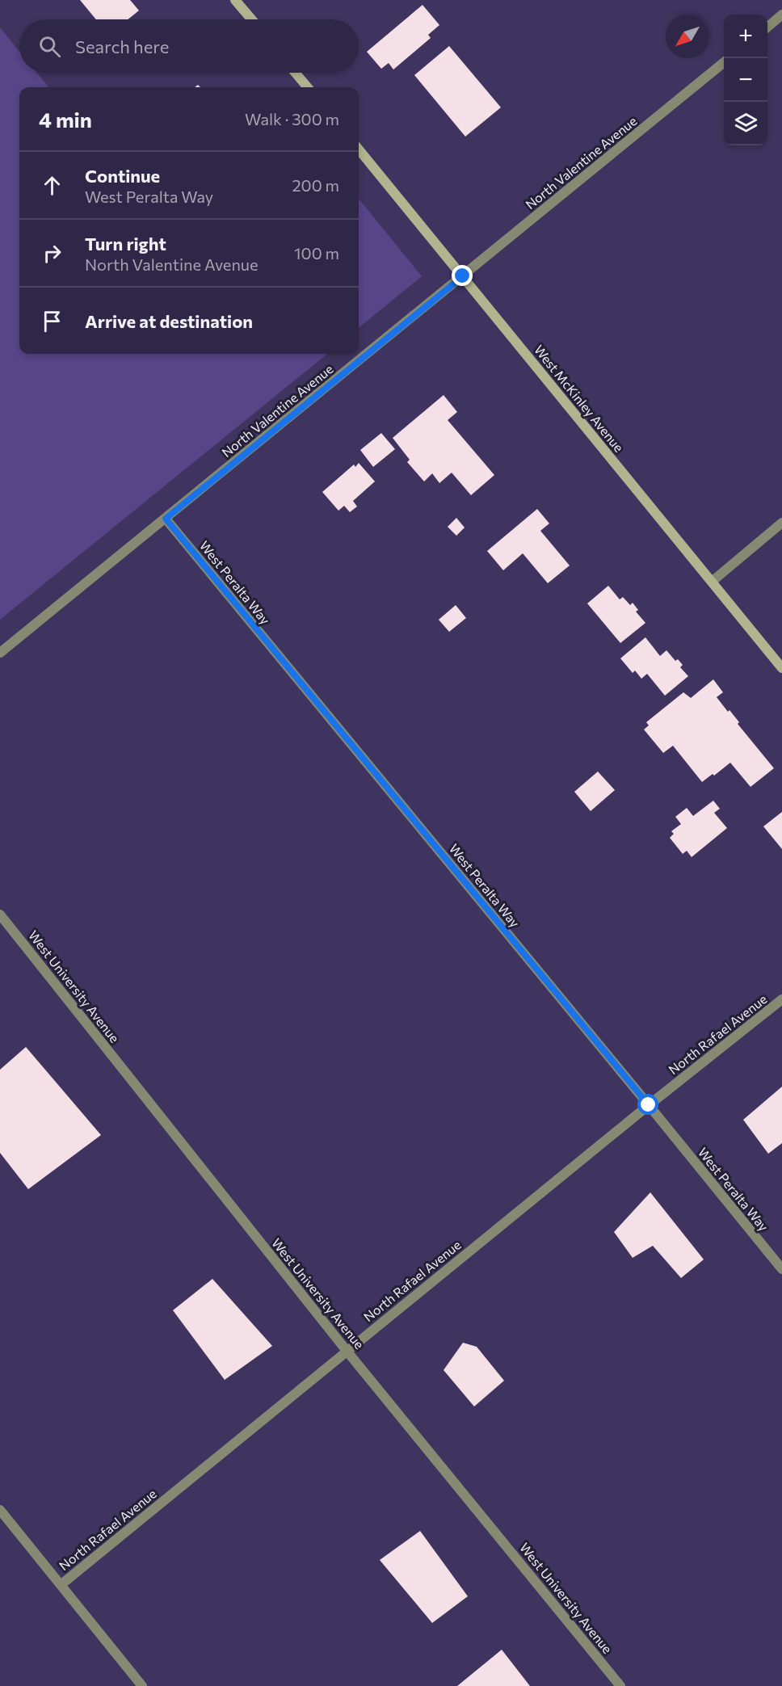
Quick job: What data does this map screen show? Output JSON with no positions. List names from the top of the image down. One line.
{"streets":{"main road":["West McKinley Avenue"],"street":["North Valentine Avenue","West Peralta Way","West University Avenue","North Rafael Avenue"]},"crossings":[["North Valentine Avenue","West McKinley Avenue"],["North Valentine Avenue","West Peralta Way"],["West Peralta Way","North Rafael Avenue"],["West University Avenue","North Rafael Avenue"]],"north":"bottom left","page":{"map_buttons":["+","−"],"search":"Search here","heading":["4 min","Walk · 300 m"],"list":[["Continue","West Peralta Way","200 m"],["Turn right","North Valentine Avenue","100 m"],"Arrive at destination"]}}
